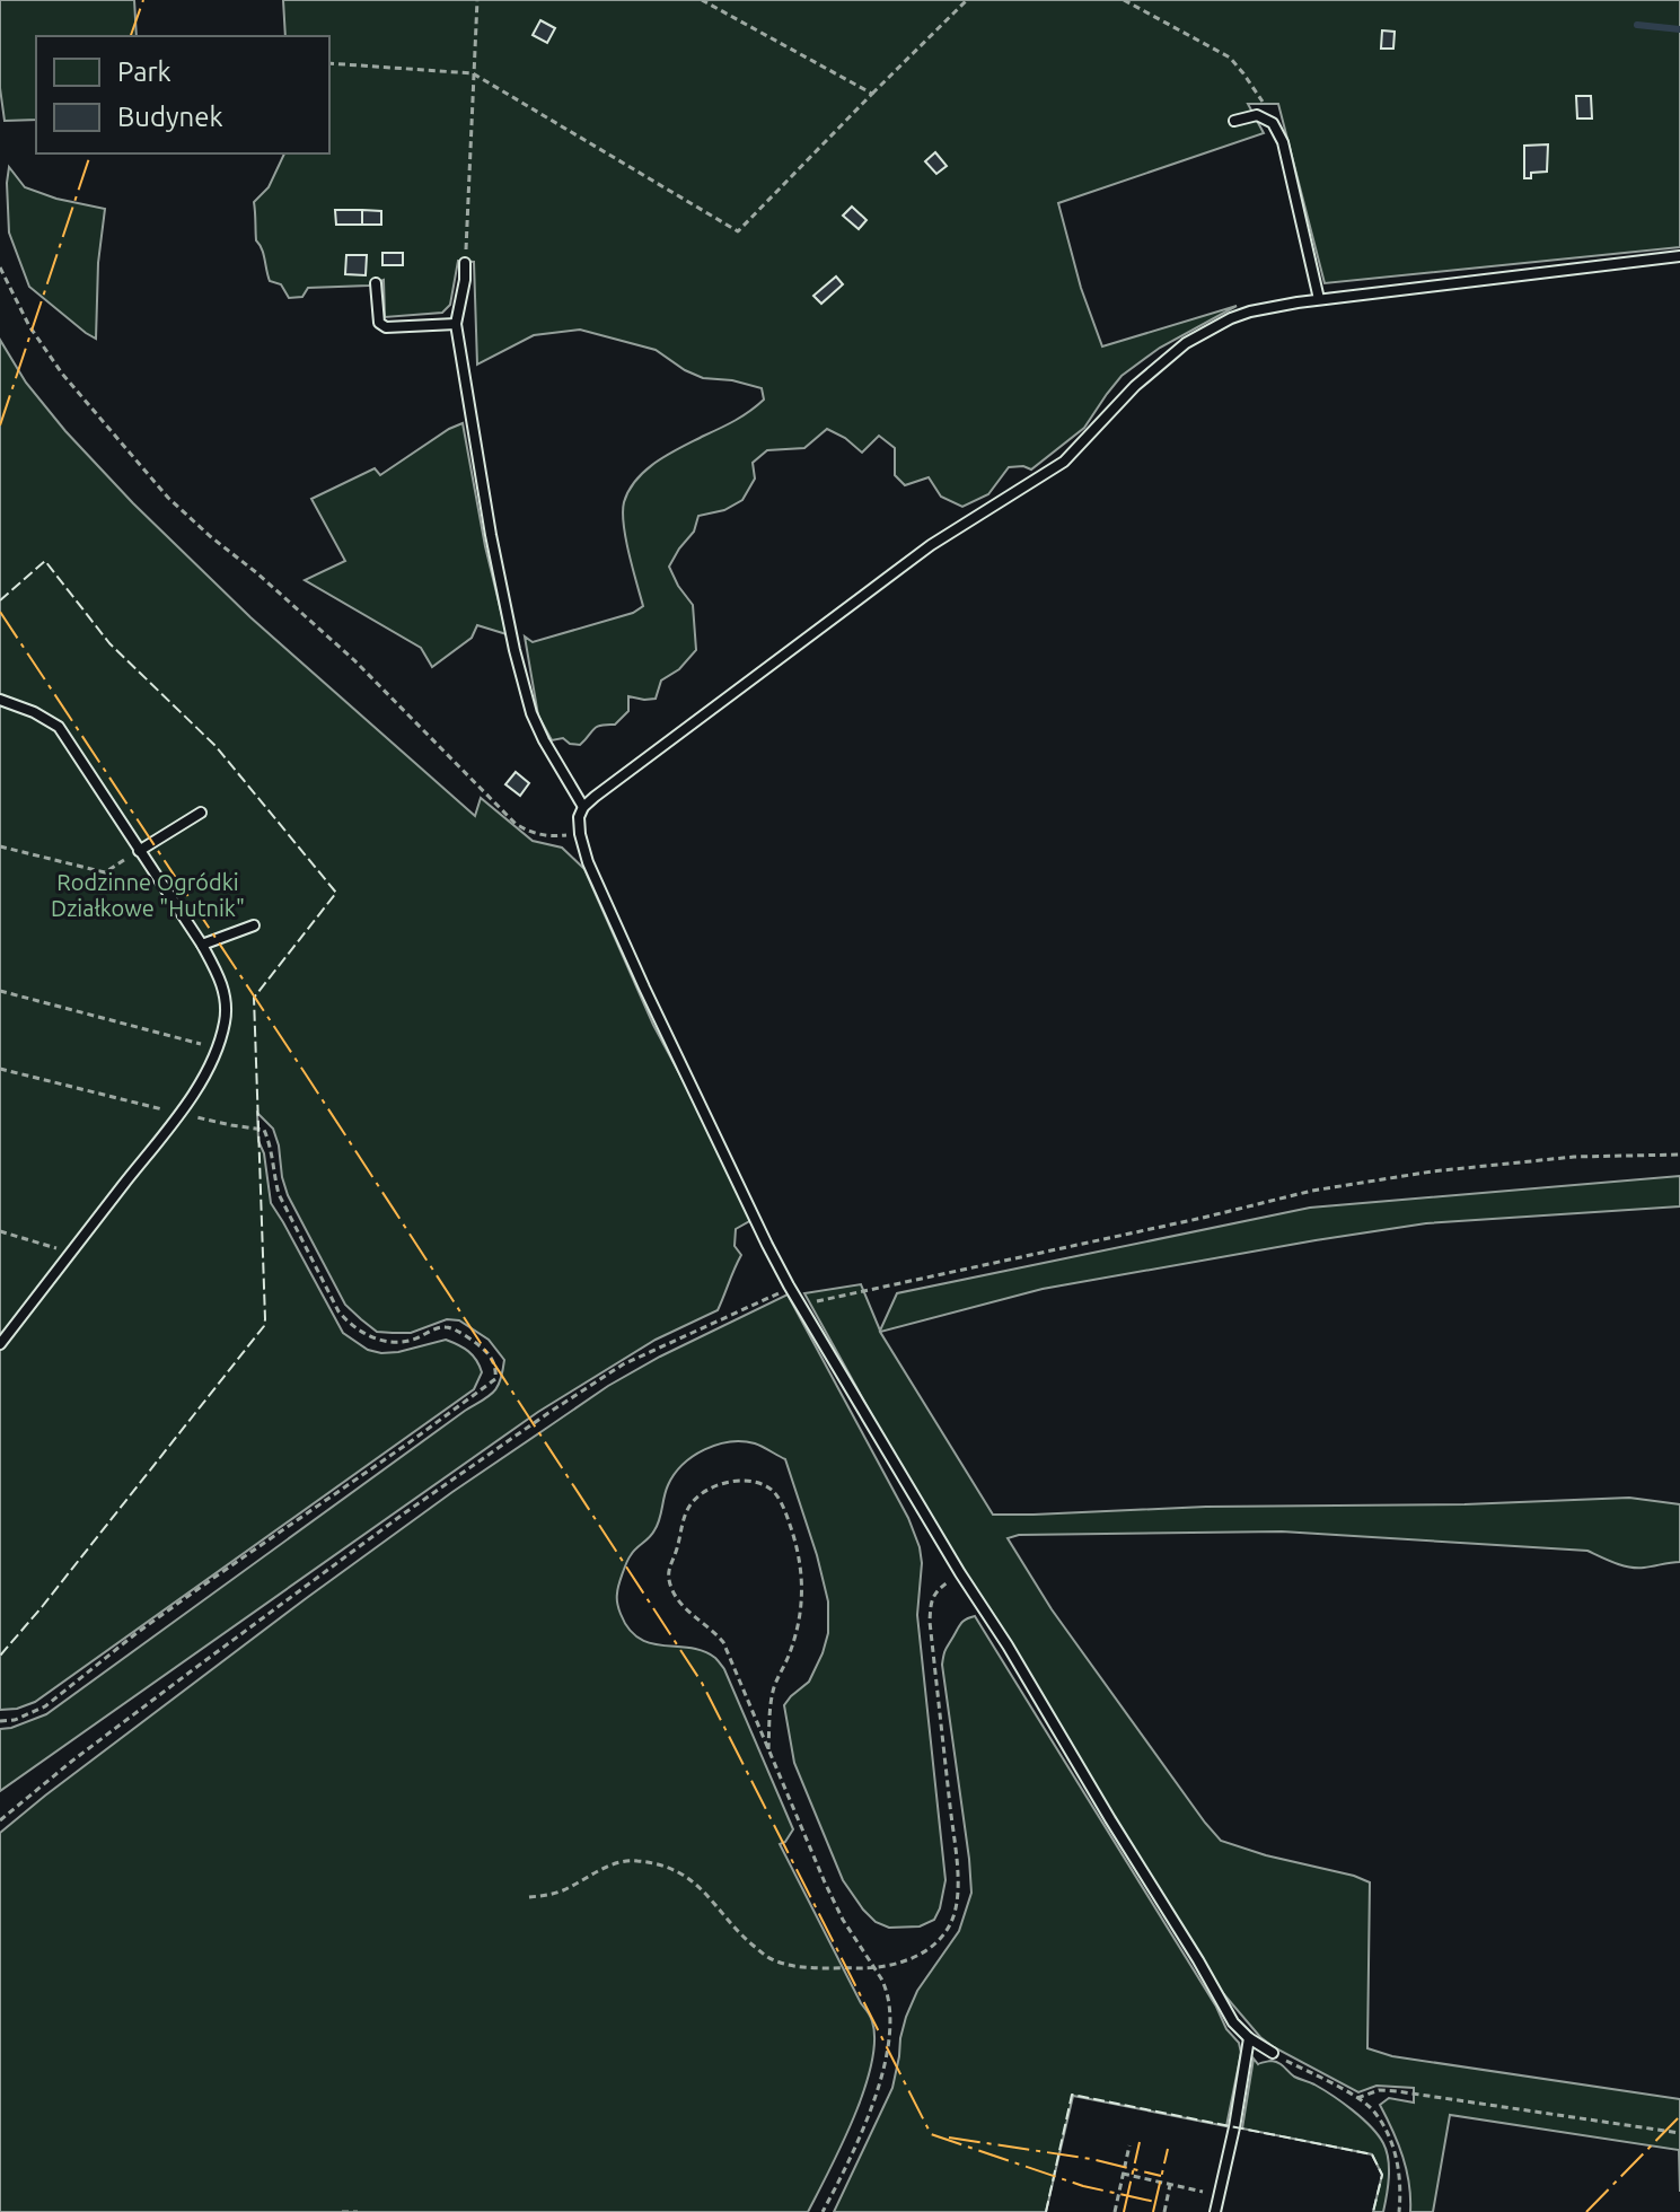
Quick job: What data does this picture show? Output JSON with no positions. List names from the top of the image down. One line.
{"parks":["Rodzinne Ogródki Działkowe \"Hutnik\""],"legend":["Park","Budynek"]}
